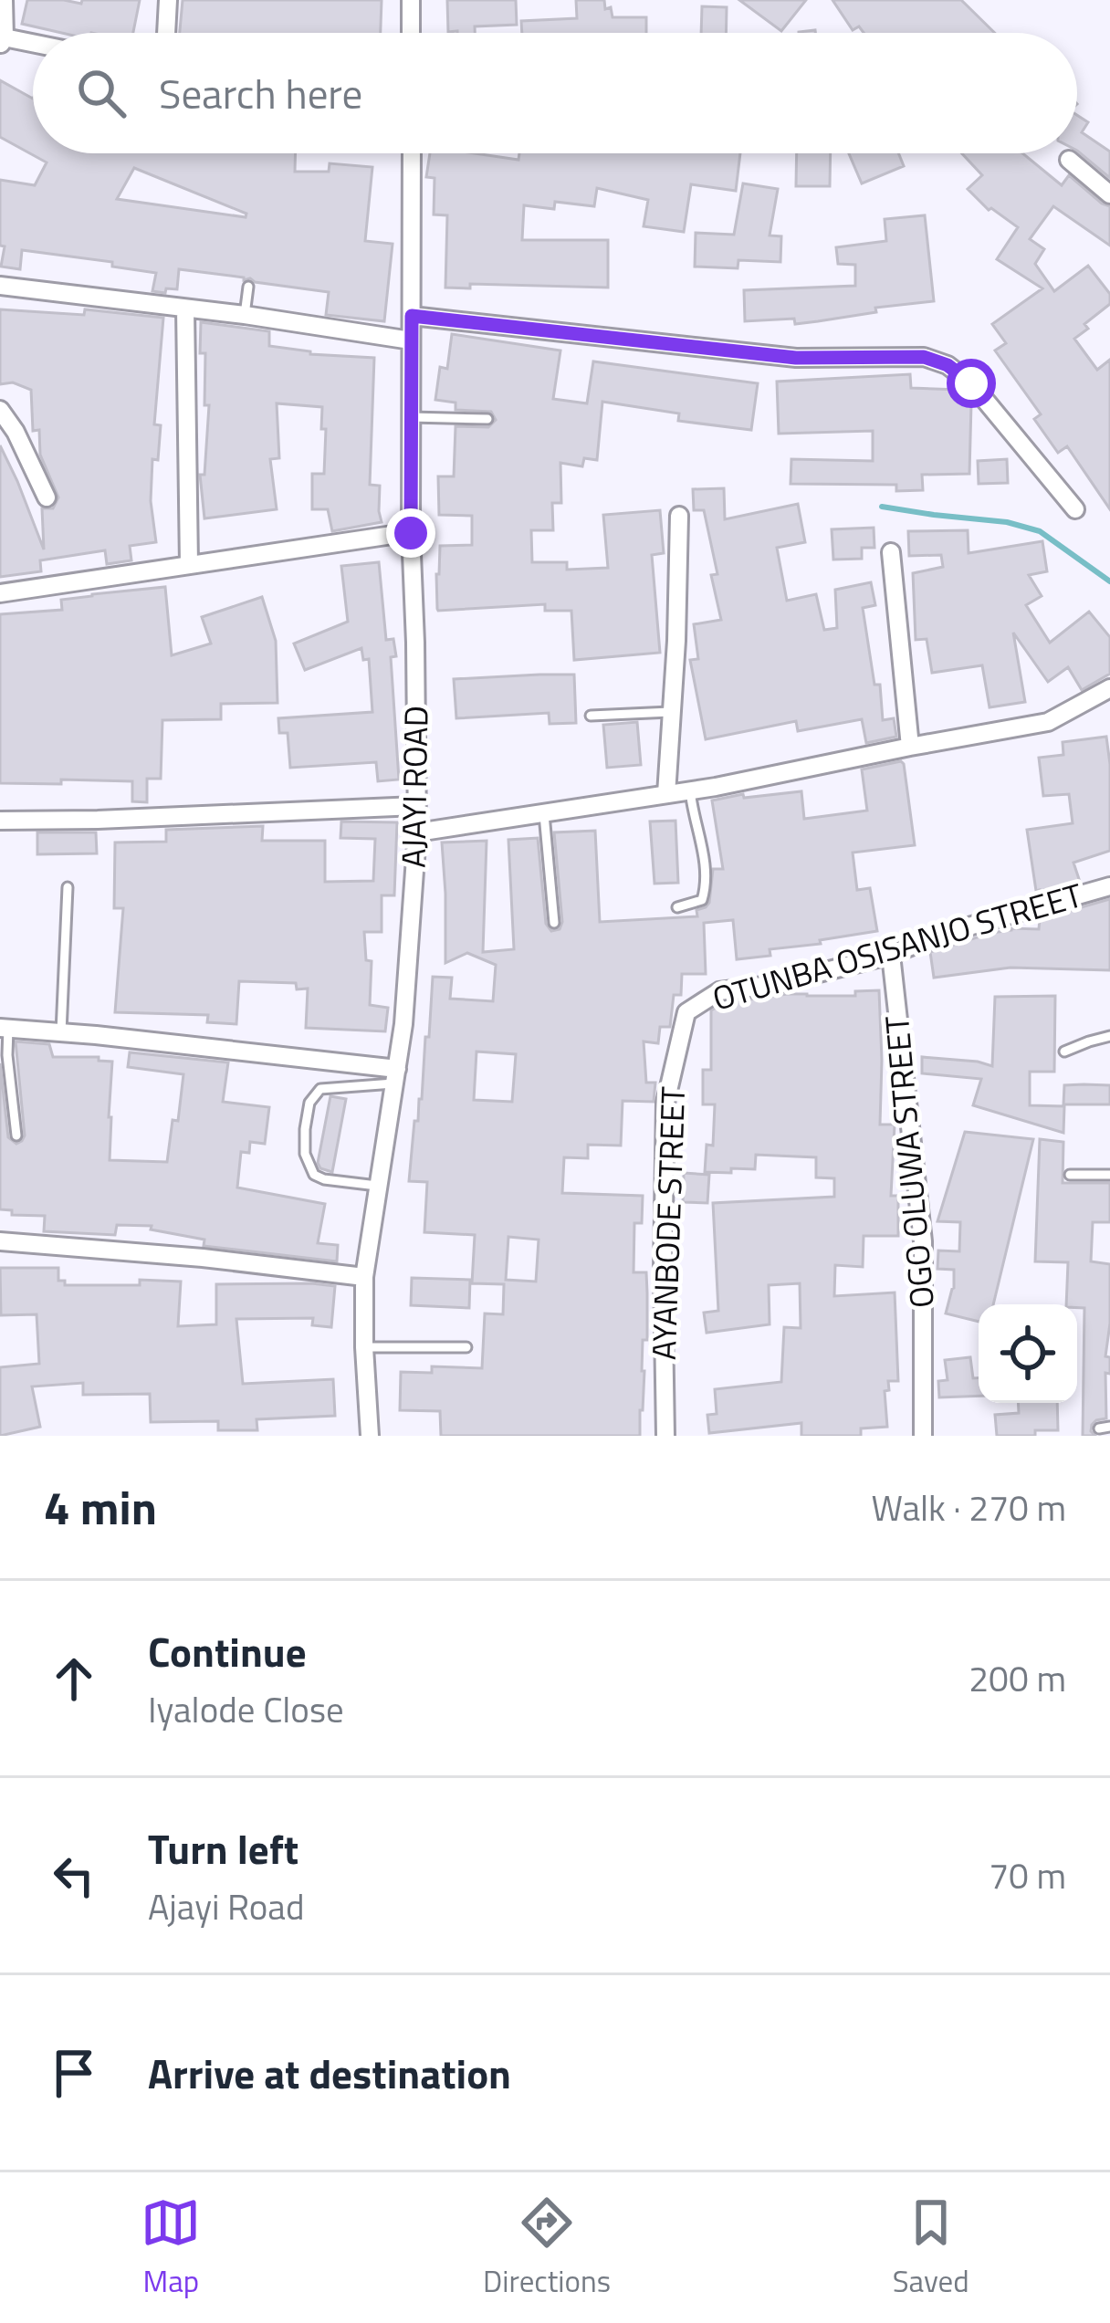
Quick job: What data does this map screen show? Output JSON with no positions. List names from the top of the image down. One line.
{"streets":{"street":["AJAYI ROAD","OTUNBA OSISANJO STREET","OGO OLUWA STREET","AYANBODE STREET"]},"crossings":[["OTUNBA OSISANJO STREET","OGO OLUWA STREET"],["OTUNBA OSISANJO STREET","AYANBODE STREET"]],"page":{"search":"Search here","heading":["4 min","Walk · 270 m"],"list":[["Continue","Iyalode Close","200 m"],["Turn left","Ajayi Road","70 m"],"Arrive at destination"],"nav":["Map","Directions","Saved"]}}
